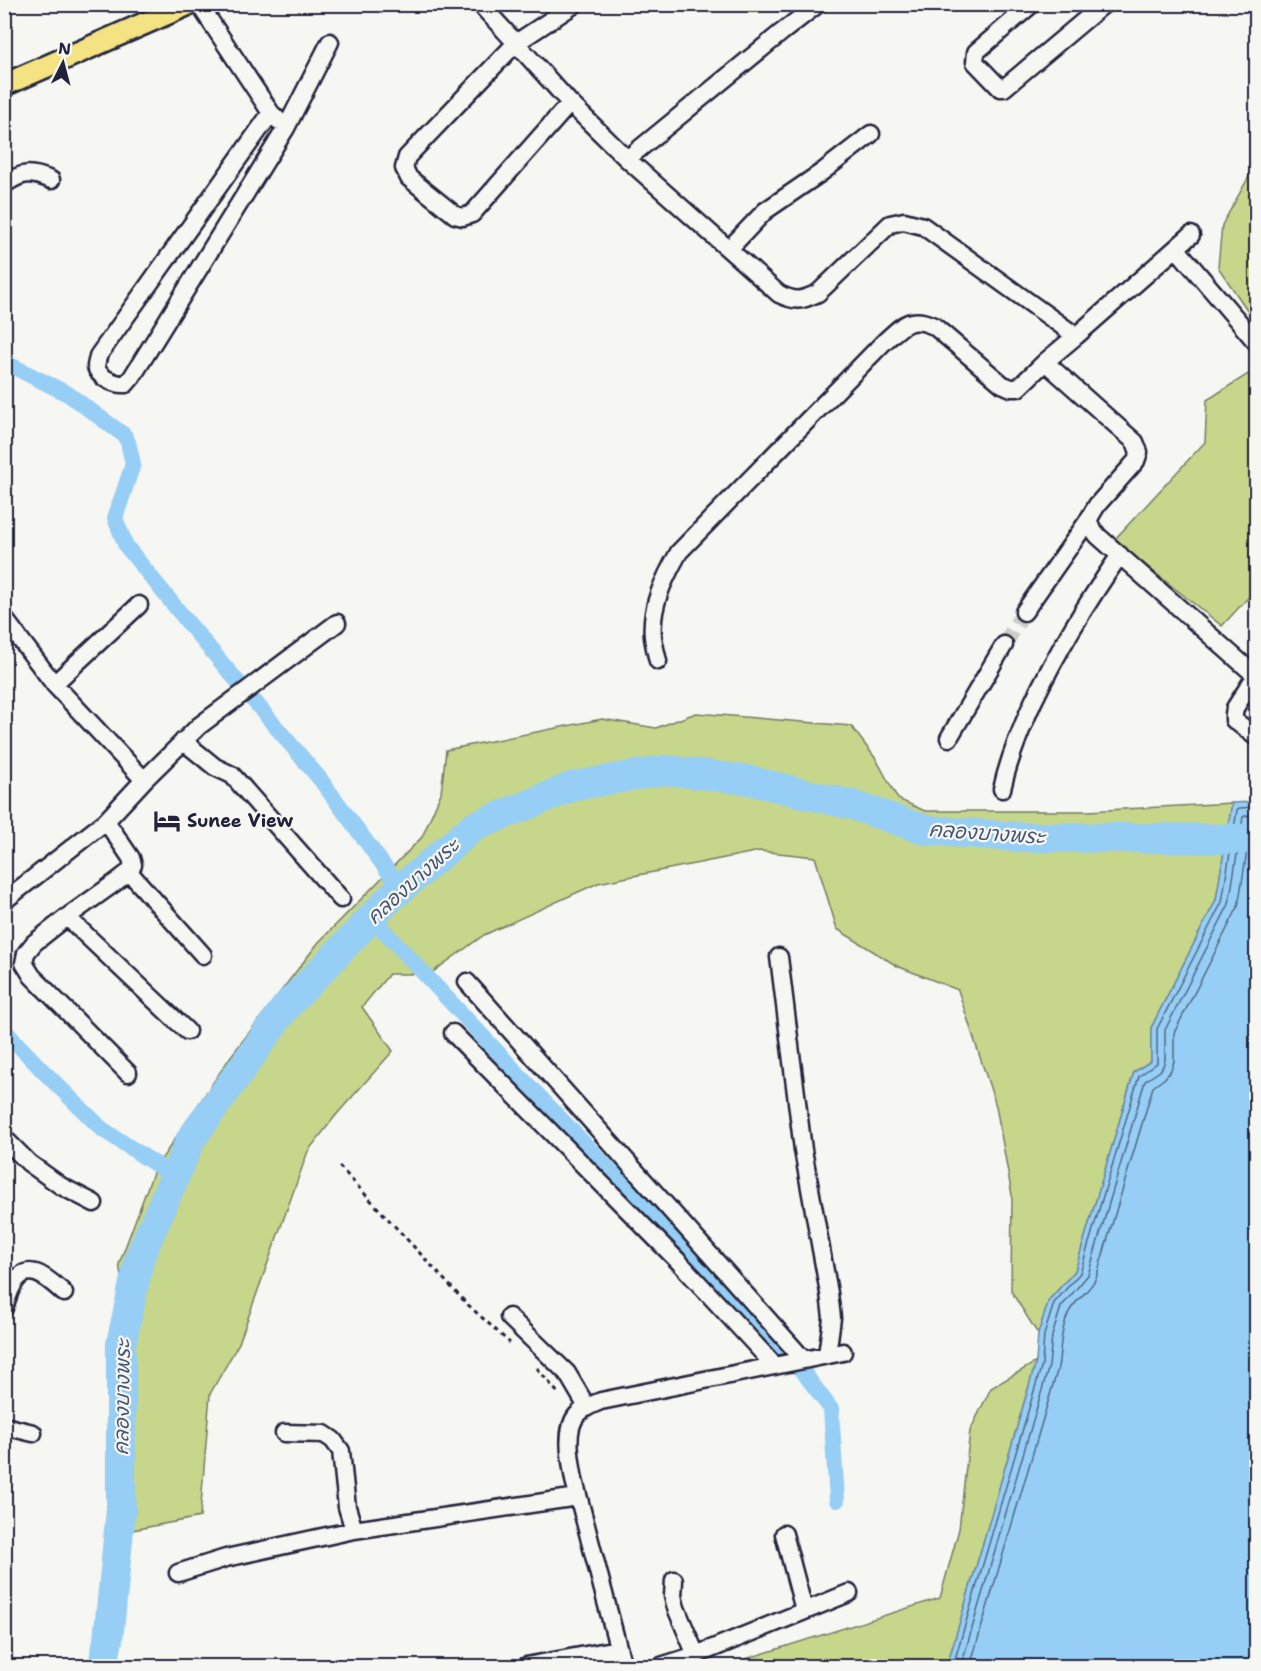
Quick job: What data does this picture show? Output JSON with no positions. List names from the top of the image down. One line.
{"water":["คลองบางพระ"],"places":{"hotel":["Sunee View"]},"north":"top"}
